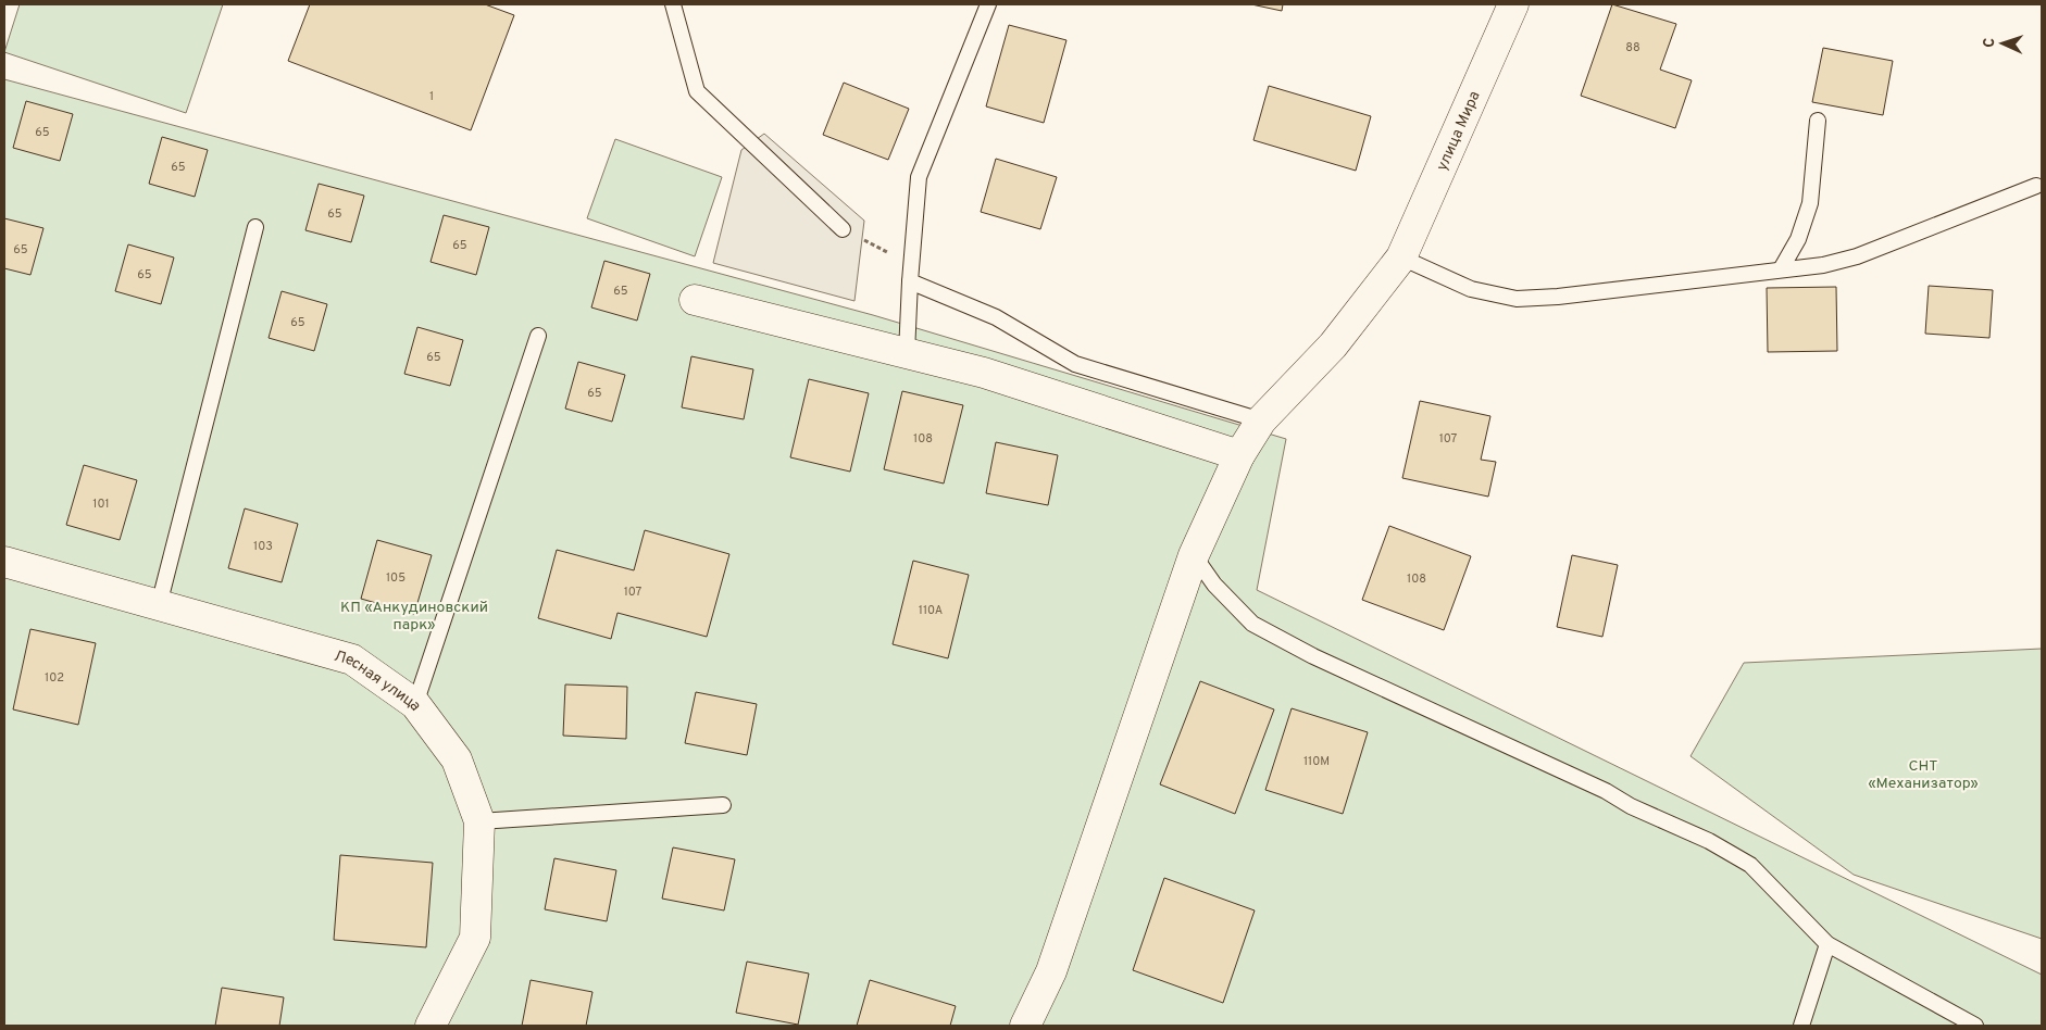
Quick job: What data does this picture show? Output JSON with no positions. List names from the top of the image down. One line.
{"streets":{"street":["улица Мира","Лесная улица"]},"parks":["КП «Анкудиновский парк»","СНТ «Механизатор»"],"house_numbers":["88","1","65","65","65","65","65","65","65","65","65","65","108","107","101","103","105","108","107","110А","102","110М"],"north":"left"}
